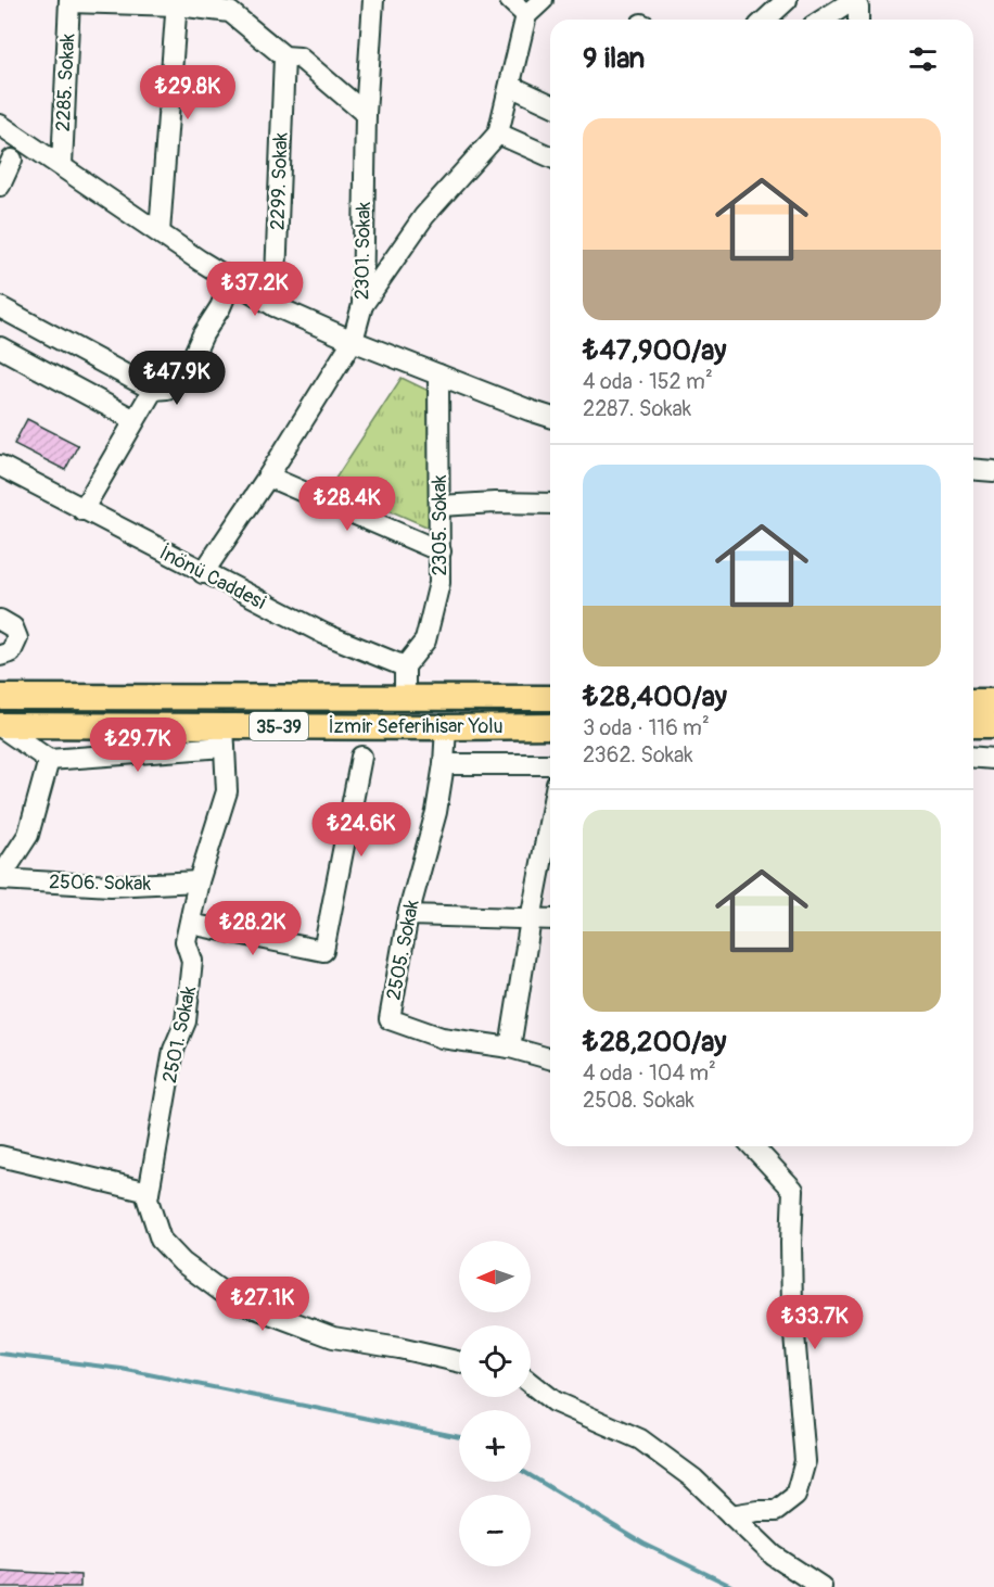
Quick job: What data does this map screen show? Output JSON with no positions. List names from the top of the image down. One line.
{"streets":{"main road":["35-39","İzmir Seferihisar Yolu"],"street":["2285. Sokak","2299. Sokak","2301. Sokak","2305. Sokak","İnönü Caddesi","2506. Sokak","2505. Sokak","2501. Sokak"]},"crossings":[["2301. Sokak","İnönü Caddesi"],["2305. Sokak","İnönü Caddesi"],["İzmir Seferihisar Yolu","2505. Sokak"],["İzmir Seferihisar Yolu","2501. Sokak"],["2506. Sokak","2501. Sokak"]],"north":"left","page":{"heading":"9 ilan","price":["₺29.8K","₺37.2K","₺47.9K","₺28.4K","₺29.7K","₺24.6K","₺28.2K","₺27.1K","₺33.7K"],"list":[{"name":"₺47,900/ay","note":"4 oda · 152 m² · 2287. Sokak"},{"name":"₺28,400/ay","note":"3 oda · 116 m² · 2362. Sokak"},{"name":"₺28,200/ay","note":"4 oda · 104 m² · 2508. Sokak"}],"map_buttons":["+","−"]}}
